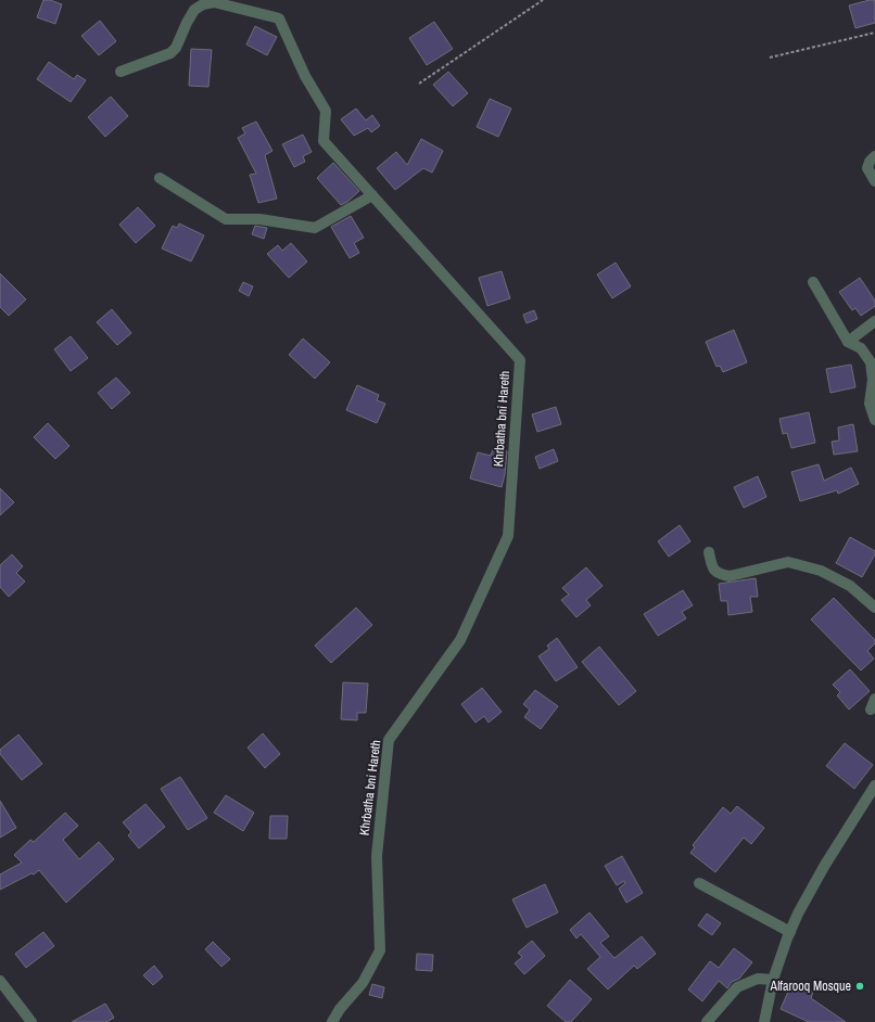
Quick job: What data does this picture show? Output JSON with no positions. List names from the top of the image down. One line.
{"streets":{"street":["Khrbatha bni Hareth"]},"places":["Alfarooq Mosque"]}
